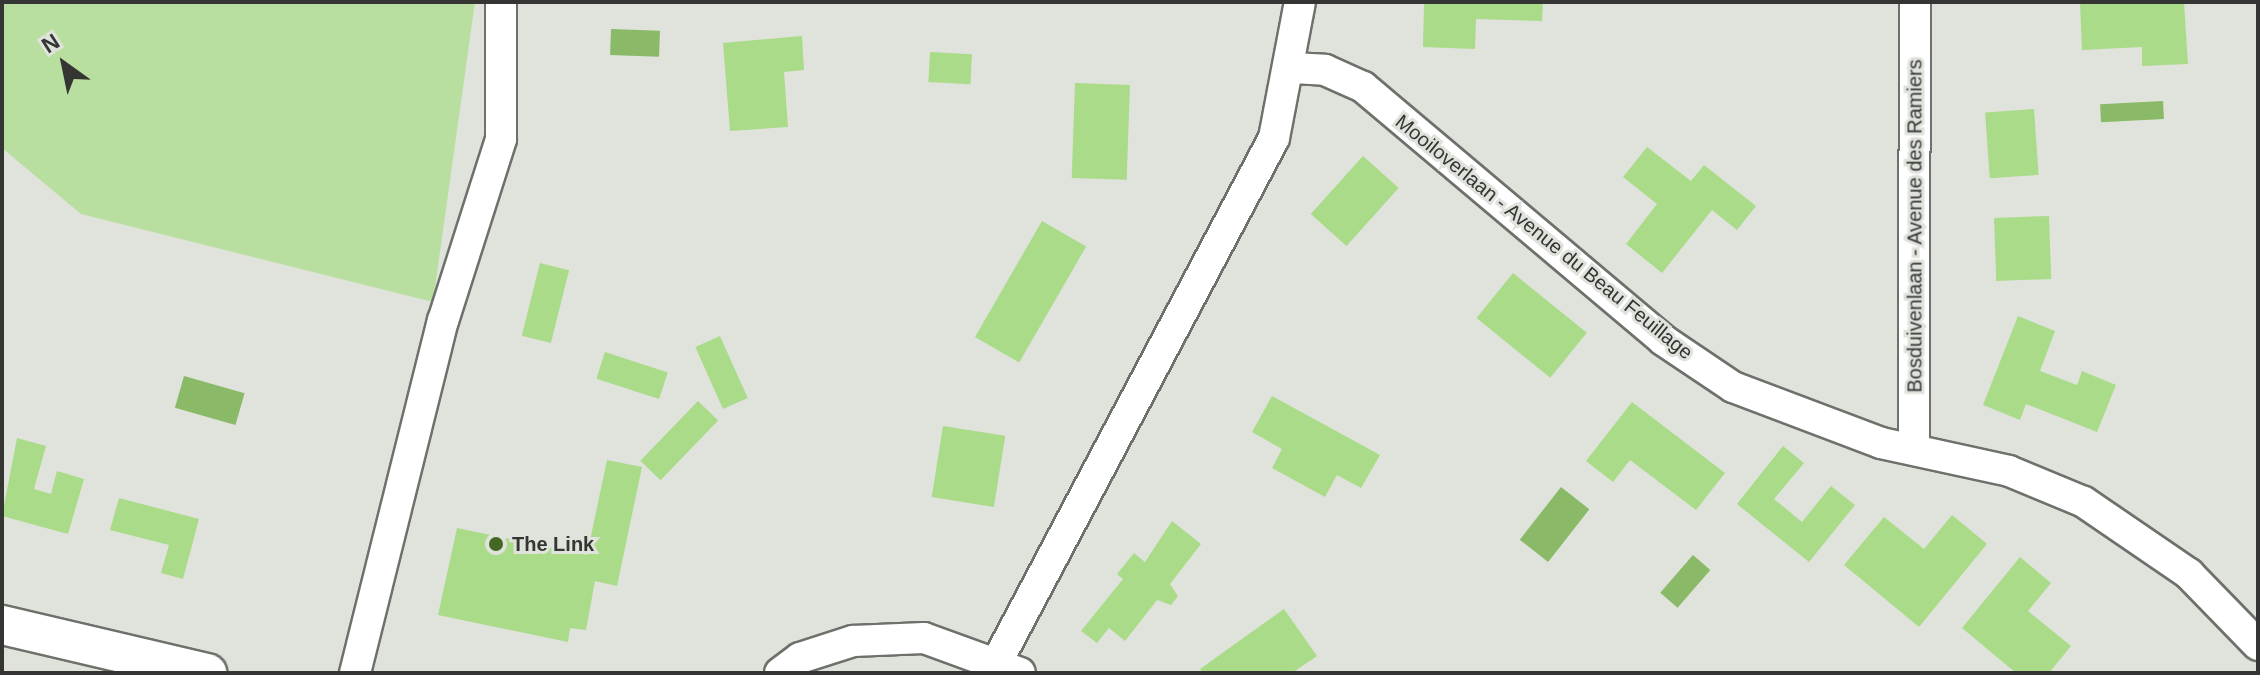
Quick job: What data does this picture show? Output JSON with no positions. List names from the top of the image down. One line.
{"streets":{"street":["Bosduivenlaan - Avenue des Ramiers","Mooiloverlaan - Avenue du Beau Feuillage"]},"crossings":[["Bosduivenlaan - Avenue des Ramiers","Mooiloverlaan - Avenue du Beau Feuillage"]],"places":["The Link"],"north":"top left"}
